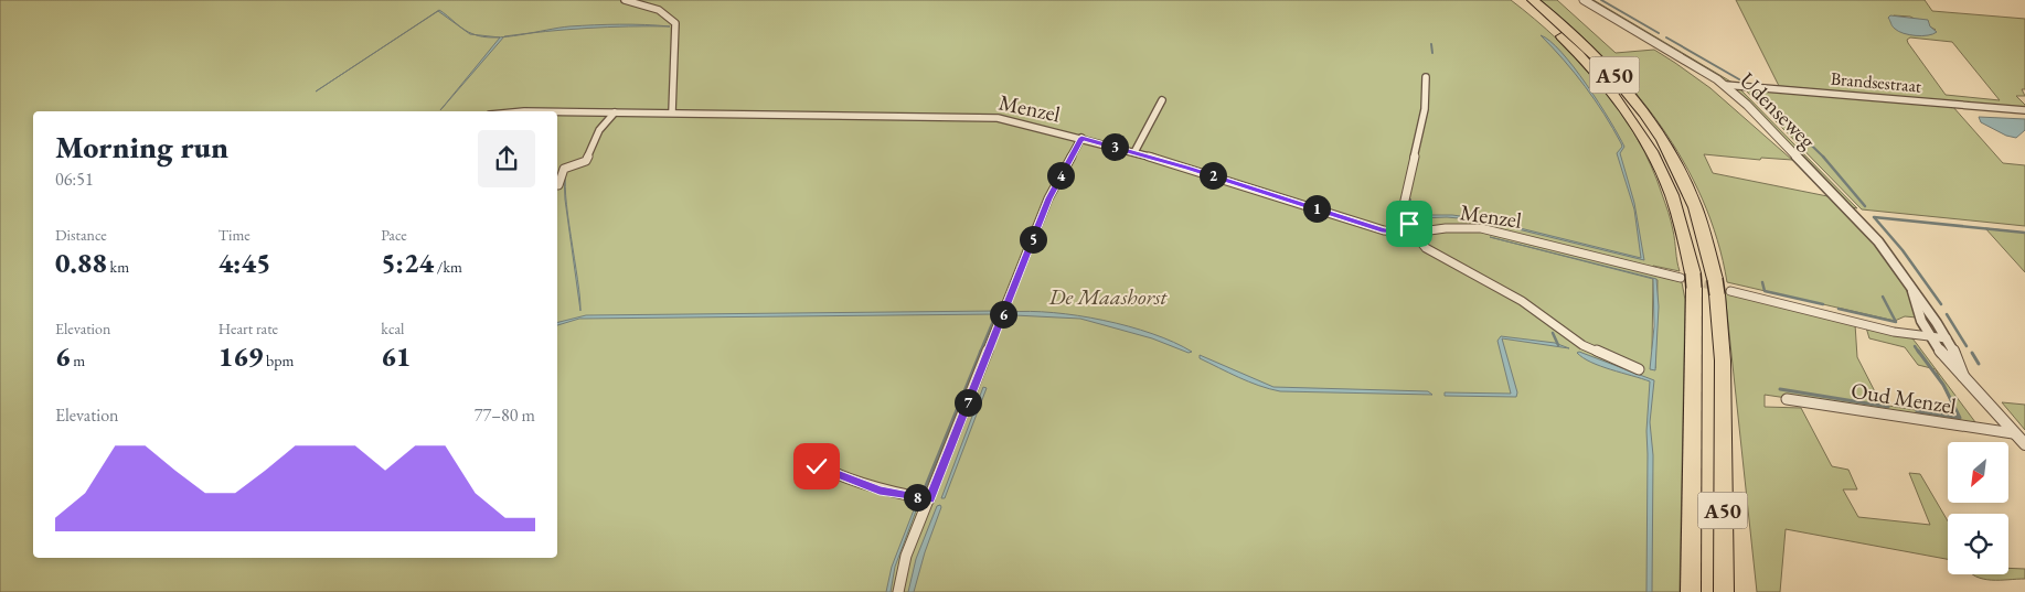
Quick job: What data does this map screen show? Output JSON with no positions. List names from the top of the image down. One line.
{"streets":{"highway":["A50"],"street":["Brandsestraat","Menzel","Udenseweg","Oud Menzel"]},"crossings":[["A50","Menzel"],["Brandsestraat","Udenseweg"],["Udenseweg","Oud Menzel"]],"parks":["De Maashorst"],"north":"bottom left","page":{"heading":["Morning run","06:51"],"pins":["3","2","4","1","5","6","7","8"],"stats":[["Distance","0.88 km"],["Time","4:45"],["Pace","5:24 /km"],["Elevation","6 m"],["Heart rate","169 bpm"],["kcal","61"]],"chart":["Elevation","77–80 m"]}}
